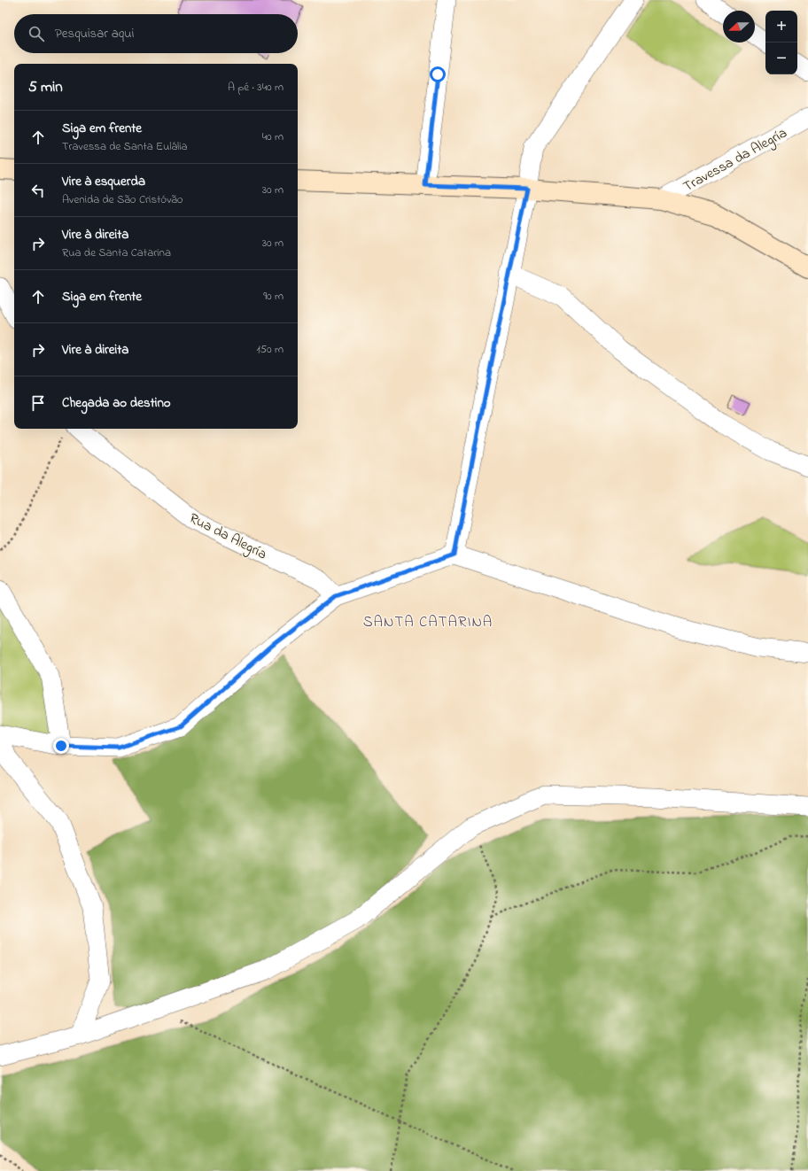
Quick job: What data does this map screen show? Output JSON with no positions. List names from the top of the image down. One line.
{"streets":{"street":["Travessa da Alegría","Rua da Alegría"]},"districts":["SANTA CATARINA"],"north":"left","page":{"map_buttons":["+","−"],"search":"Pesquisar aqui","heading":["5 min","A pé · 340 m"],"list":[["Siga em frente","Travessa de Santa Eulália","40 m"],["Vire à esquerda","Avenida de São Cristóvão","30 m"],["Vire à direita","Rua de Santa Catarina","30 m"],["Siga em frente","90 m"],["Vire à direita","150 m"],"Chegada ao destino"]}}
